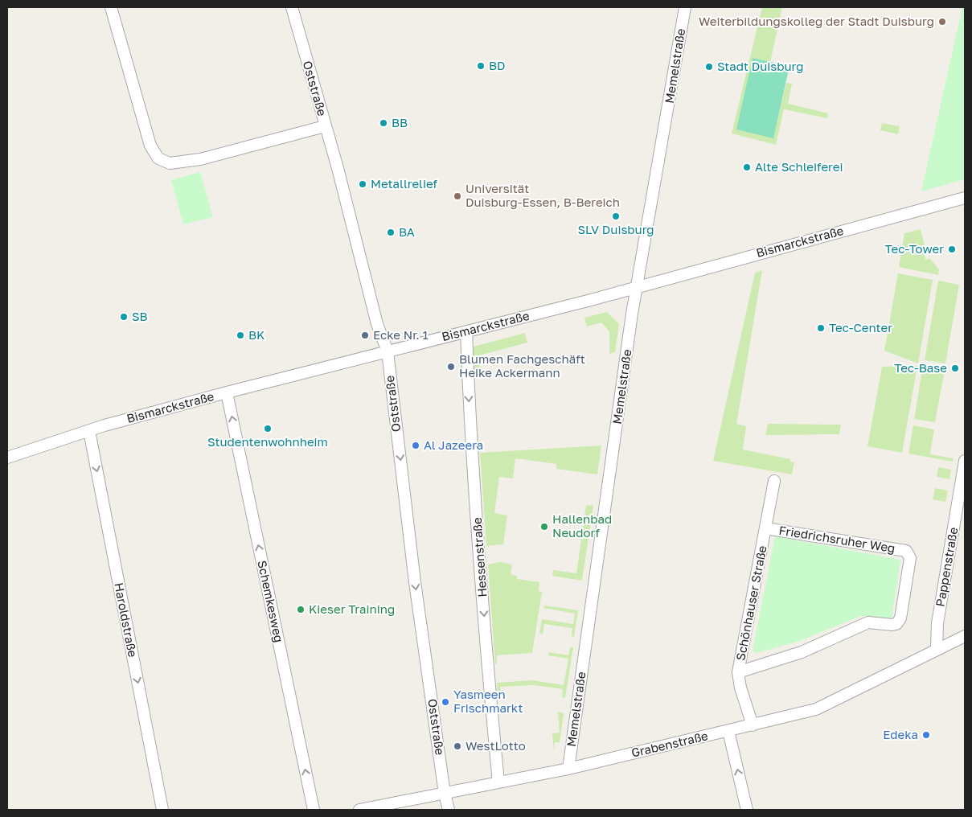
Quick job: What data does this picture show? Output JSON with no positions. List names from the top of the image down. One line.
{"streets":{"street":["Memelstraße","Oststraße","Bismarckstraße","Friedrichsruher Weg","Hessenstraße","Pappenstraße","Schemkesweg","Schönhauser Straße","Haroldstraße","Grabenstraße"]},"crossings":[["Memelstraße","Bismarckstraße"],["Memelstraße","Grabenstraße"],["Oststraße","Bismarckstraße"],["Oststraße","Grabenstraße"],["Bismarckstraße","Hessenstraße"],["Bismarckstraße","Schemkesweg"],["Bismarckstraße","Haroldstraße"],["Friedrichsruher Weg","Schönhauser Straße"],["Hessenstraße","Grabenstraße"],["Pappenstraße","Grabenstraße"],["Schönhauser Straße","Grabenstraße"]],"one_way":["Oststraße","Hessenstraße","Schemkesweg","Haroldstraße"],"places":["Weiterbildungskolleg der Stadt Duisburg","BD","Stadt Duisburg","BB","Alte Schleiferei","Metallrelief","Universität Duisburg-Essen, B-Bereich","SLV Duisburg","BA","Tec-Tower","SB","Tec-Center","BK","Ecke Nr. 1","Blumen Fachgeschäft Heike Ackermann","Tec-Base","Studentenwohnheim","Al Jazeera","Hallenbad Neudorf","Kieser Training","Yasmeen Frischmarkt","Edeka","WestLotto"]}
